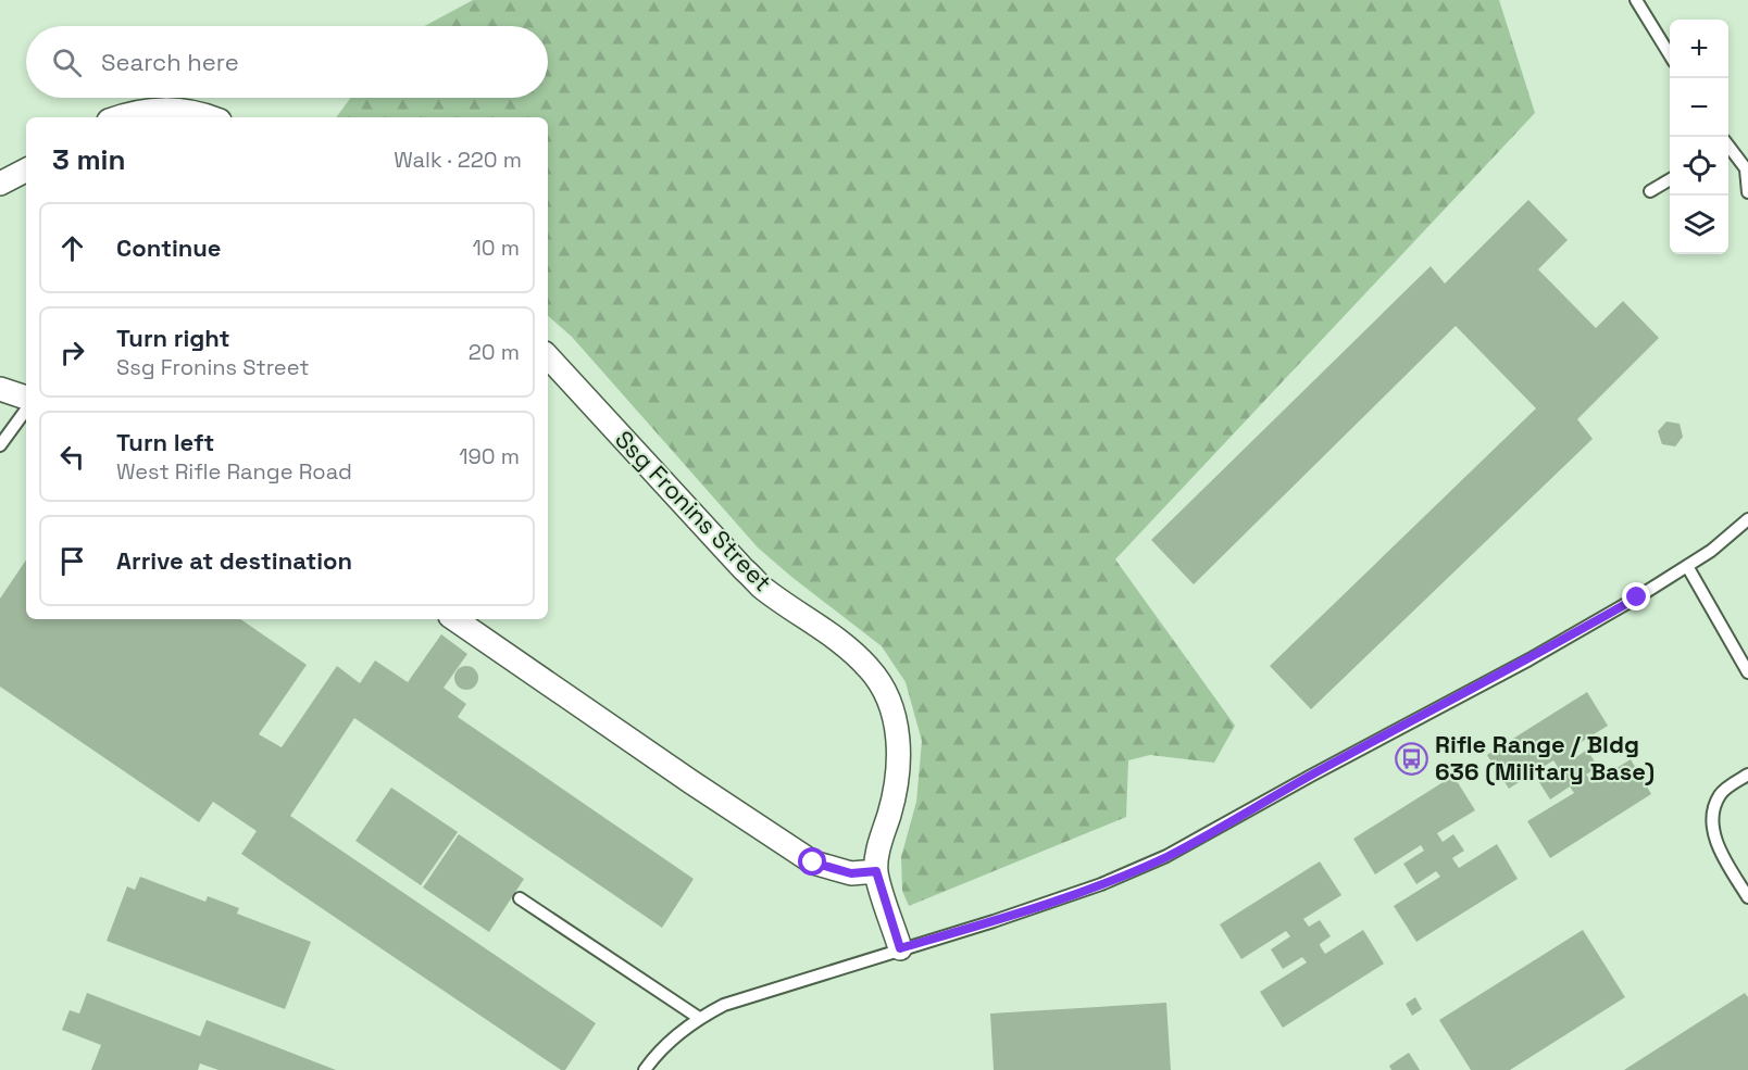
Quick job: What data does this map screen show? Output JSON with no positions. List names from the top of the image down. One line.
{"streets":{"street":["Ssg Fronins Street"]},"places":{"bus stop":["Rifle Range / Bldg 636 (Military Base)"]},"page":{"map_buttons":["+","−"],"search":"Search here","heading":["3 min","Walk · 220 m"],"list":[["Continue","10 m"],["Turn right","Ssg Fronins Street","20 m"],["Turn left","West Rifle Range Road","190 m"],"Arrive at destination"]}}
